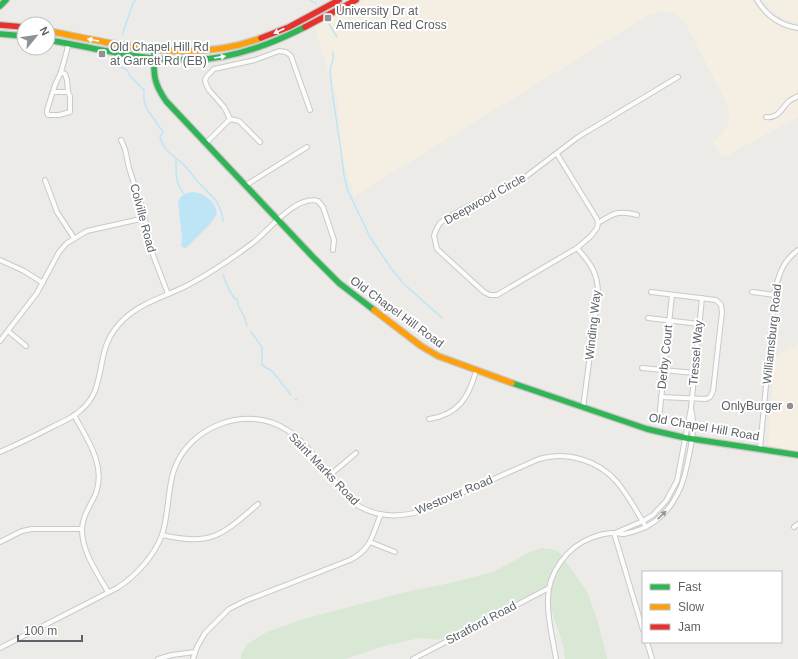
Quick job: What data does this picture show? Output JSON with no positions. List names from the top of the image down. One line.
{"streets":{"street":["Deepwood Circle","Colville Road","Old Chapel Hill Road","Winding Way","Williamsburg Road","Tressel Way","Derby Court","Saint Marks Road","Westover Road","Stratford Road"]},"crossings":[["Deepwood Circle","Winding Way"],["Old Chapel Hill Road","Winding Way"],["Old Chapel Hill Road","Williamsburg Road"],["Old Chapel Hill Road","Tressel Way"],["Saint Marks Road","Westover Road"]],"places":{"transit":["University Dr at American Red Cross","Old Chapel Hill Rd at Garrett Rd (EB)"],"other":["OnlyBurger"]},"legend":["Fast","Slow","Jam"],"scale_bar":"100 m","north":"top right"}
